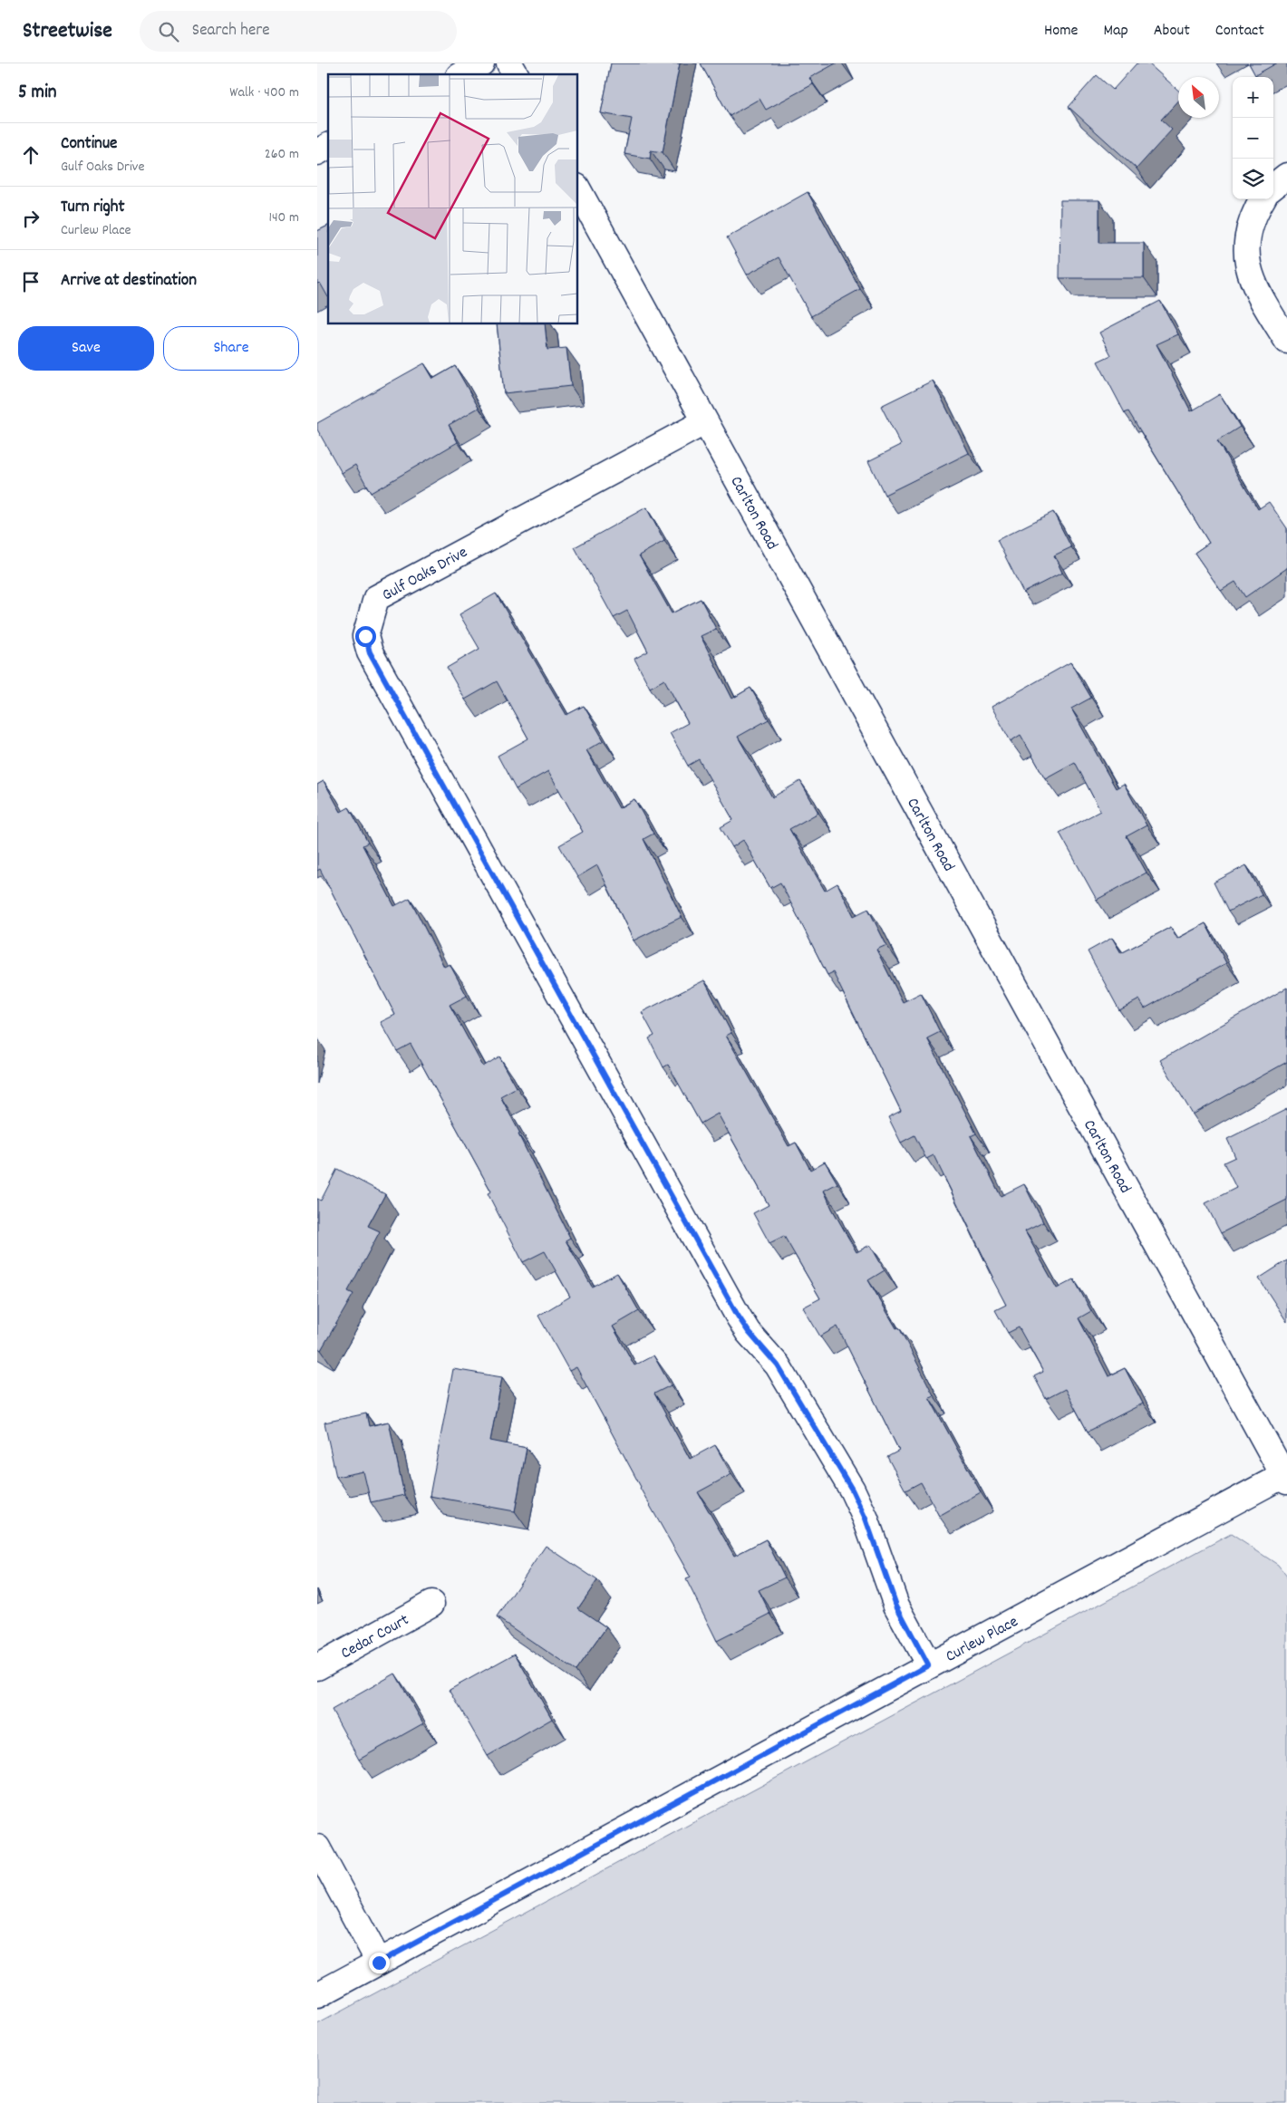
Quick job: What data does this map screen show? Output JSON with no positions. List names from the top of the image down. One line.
{"streets":{"street":["Carlton Road","Gulf Oaks Drive","Cedar Court","Curlew Place"]},"crossings":[["Carlton Road","Gulf Oaks Drive"],["Carlton Road","Curlew Place"],["Gulf Oaks Drive","Curlew Place"]],"north":"top left","page":{"header":"Streetwise","search":"Search here","nav":["Home","Map","About","Contact"],"heading":["5 min","Walk · 400 m"],"map_buttons":["+","−"],"list":[["Continue","Gulf Oaks Drive","260 m"],["Turn right","Curlew Place","140 m"],"Arrive at destination"],"buttons":["Save","Share"]}}
